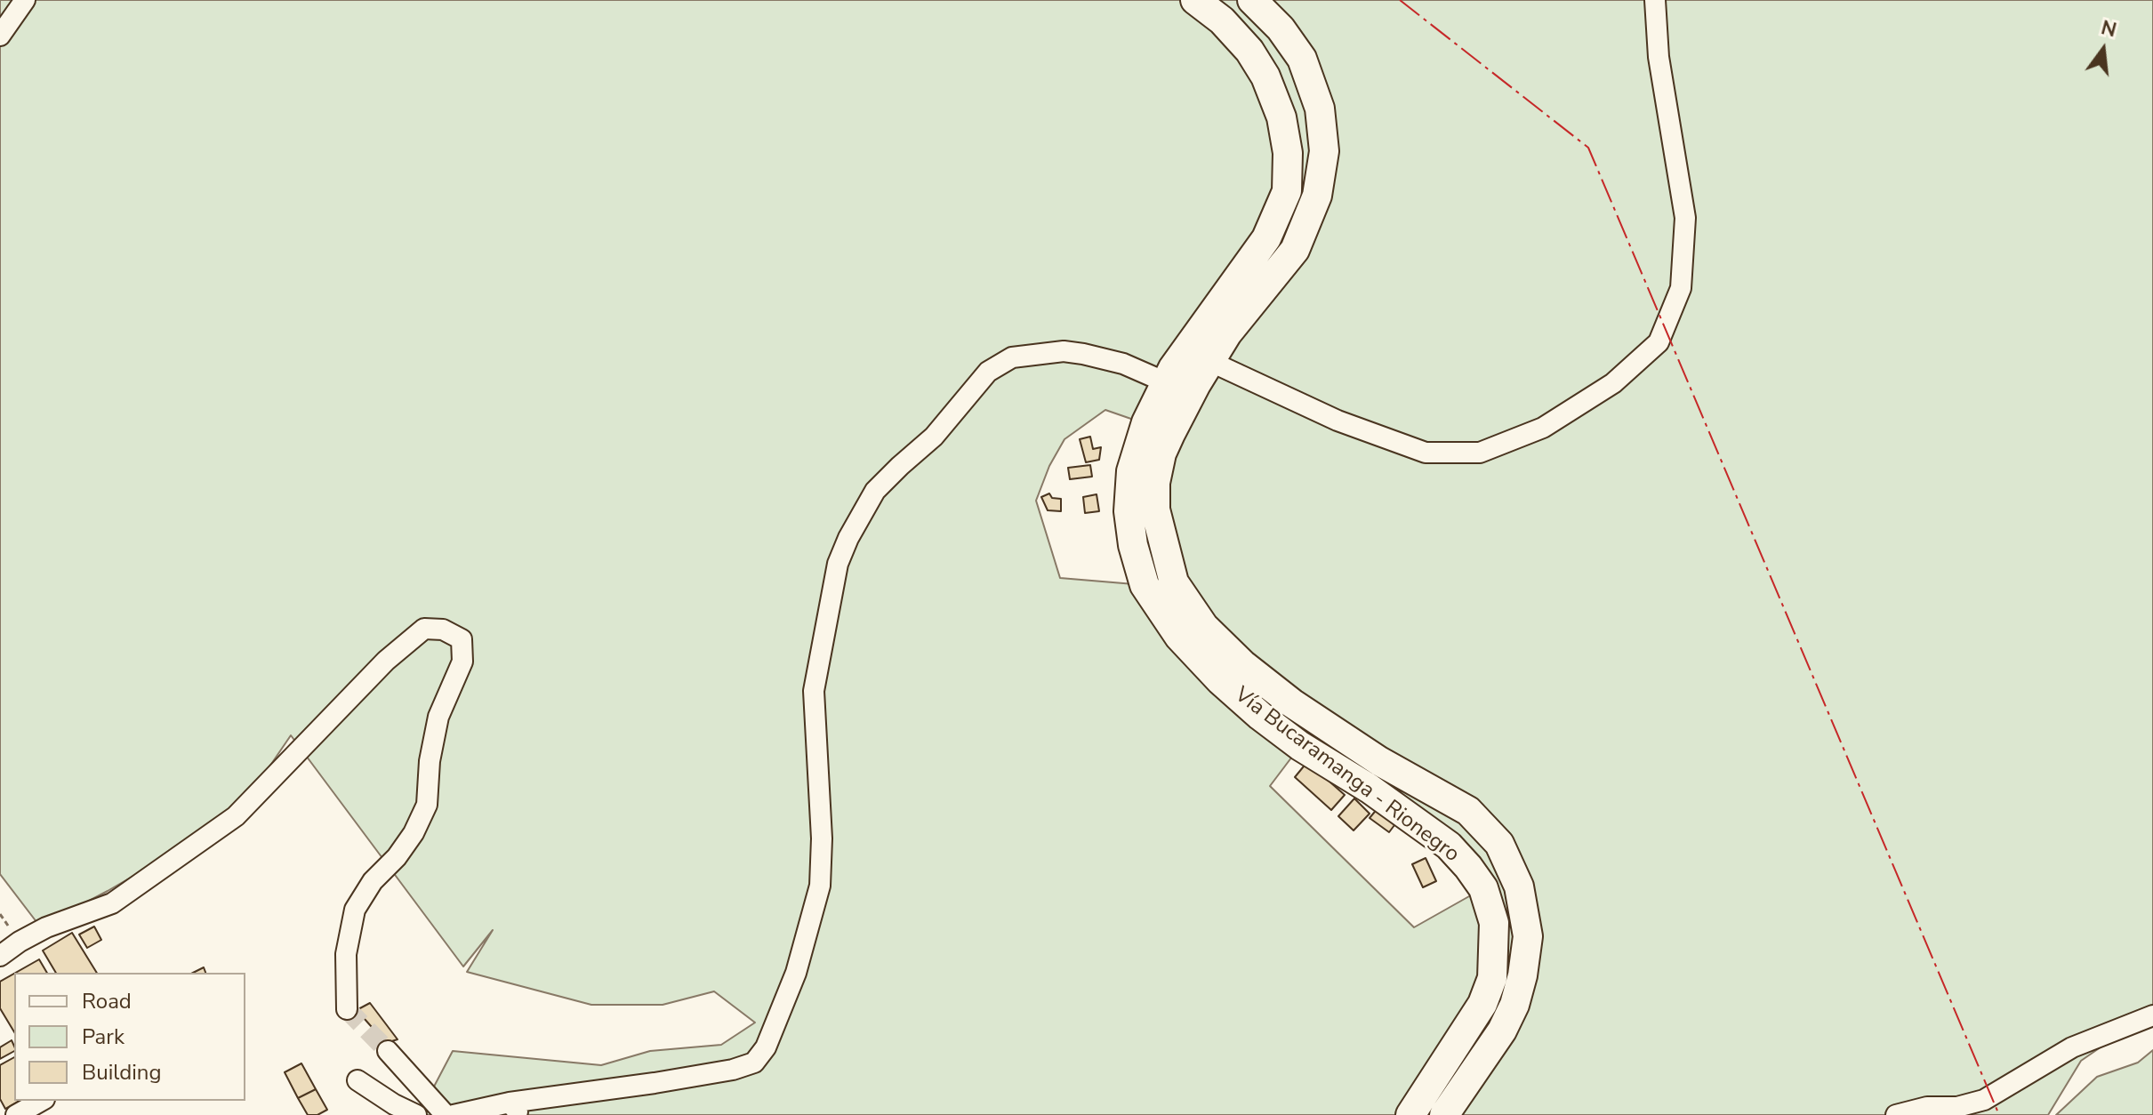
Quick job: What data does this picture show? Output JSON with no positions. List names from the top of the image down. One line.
{"streets":{"highway":["Vía Bucaramanga - Rionegro"]},"legend":["Road","Park","Building"],"north":"top"}
